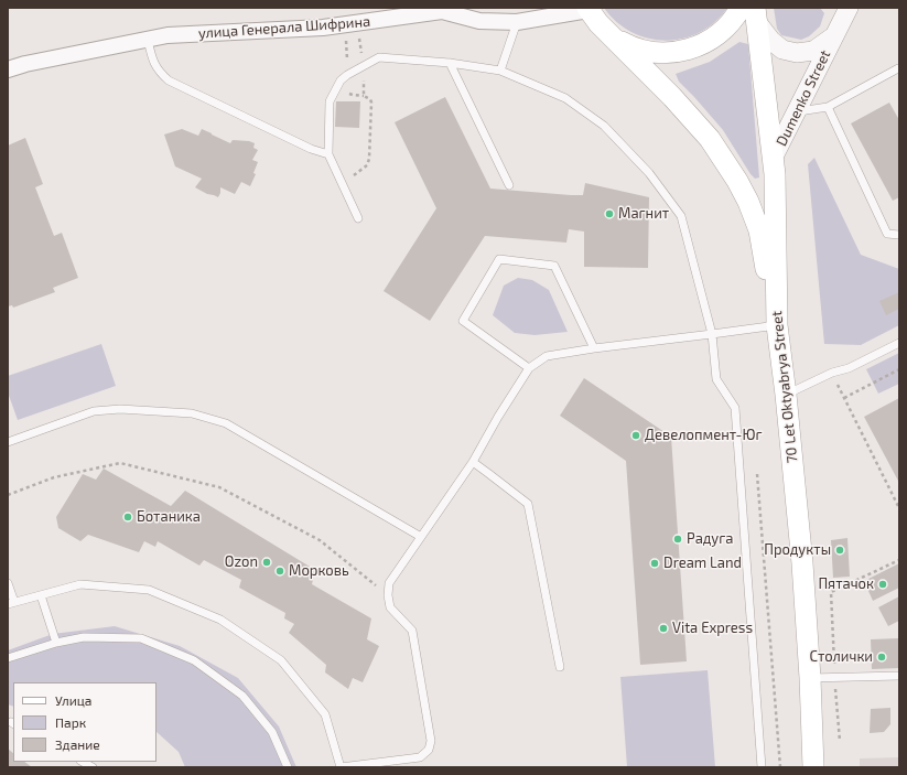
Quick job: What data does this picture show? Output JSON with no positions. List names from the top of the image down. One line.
{"streets":{"main road":["70 Let Oktyabrya Street"],"street":["улица Генерала Шифрина","Dumenko Street"]},"crossings":[["Dumenko Street","70 Let Oktyabrya Street"]],"places":["Магнит","Девелопмент-Юг","Ботаника","Радуга","Продукты","Ozon","Dream Land","Морковь","Пятачок","Vita Express","Столички"],"legend":["Улица","Парк","Здание"]}
